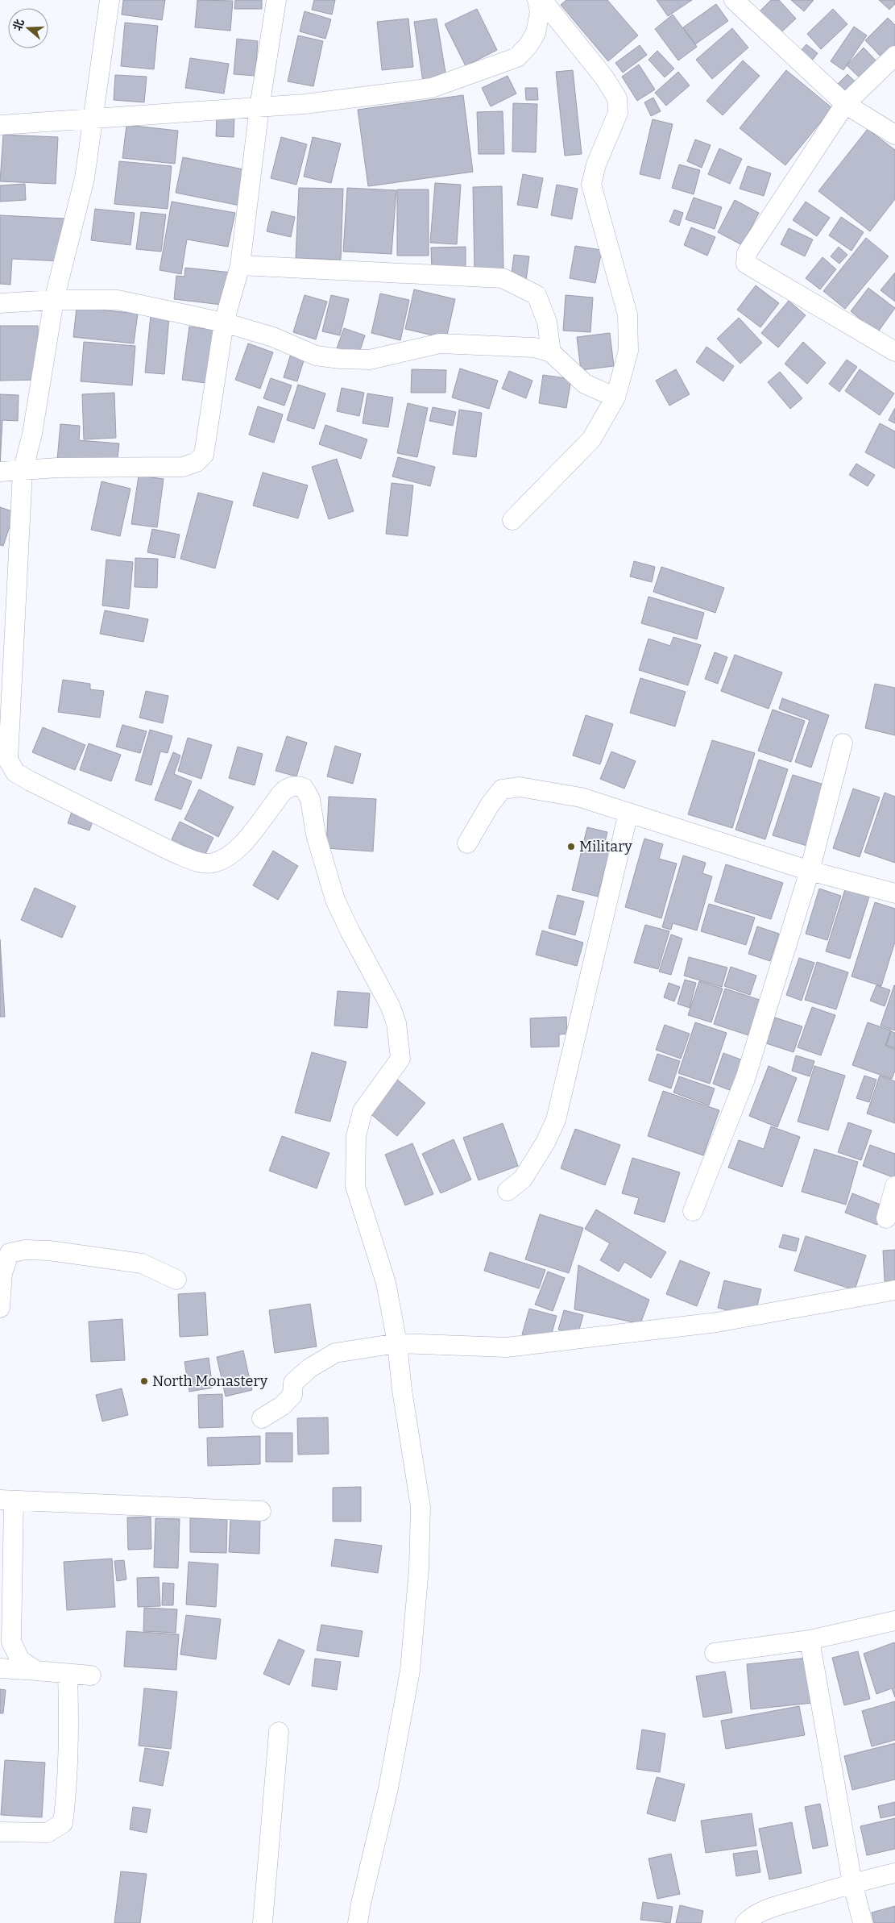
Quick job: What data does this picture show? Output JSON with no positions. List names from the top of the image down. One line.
{"places":["Military","North Monastery"],"north":"left"}
